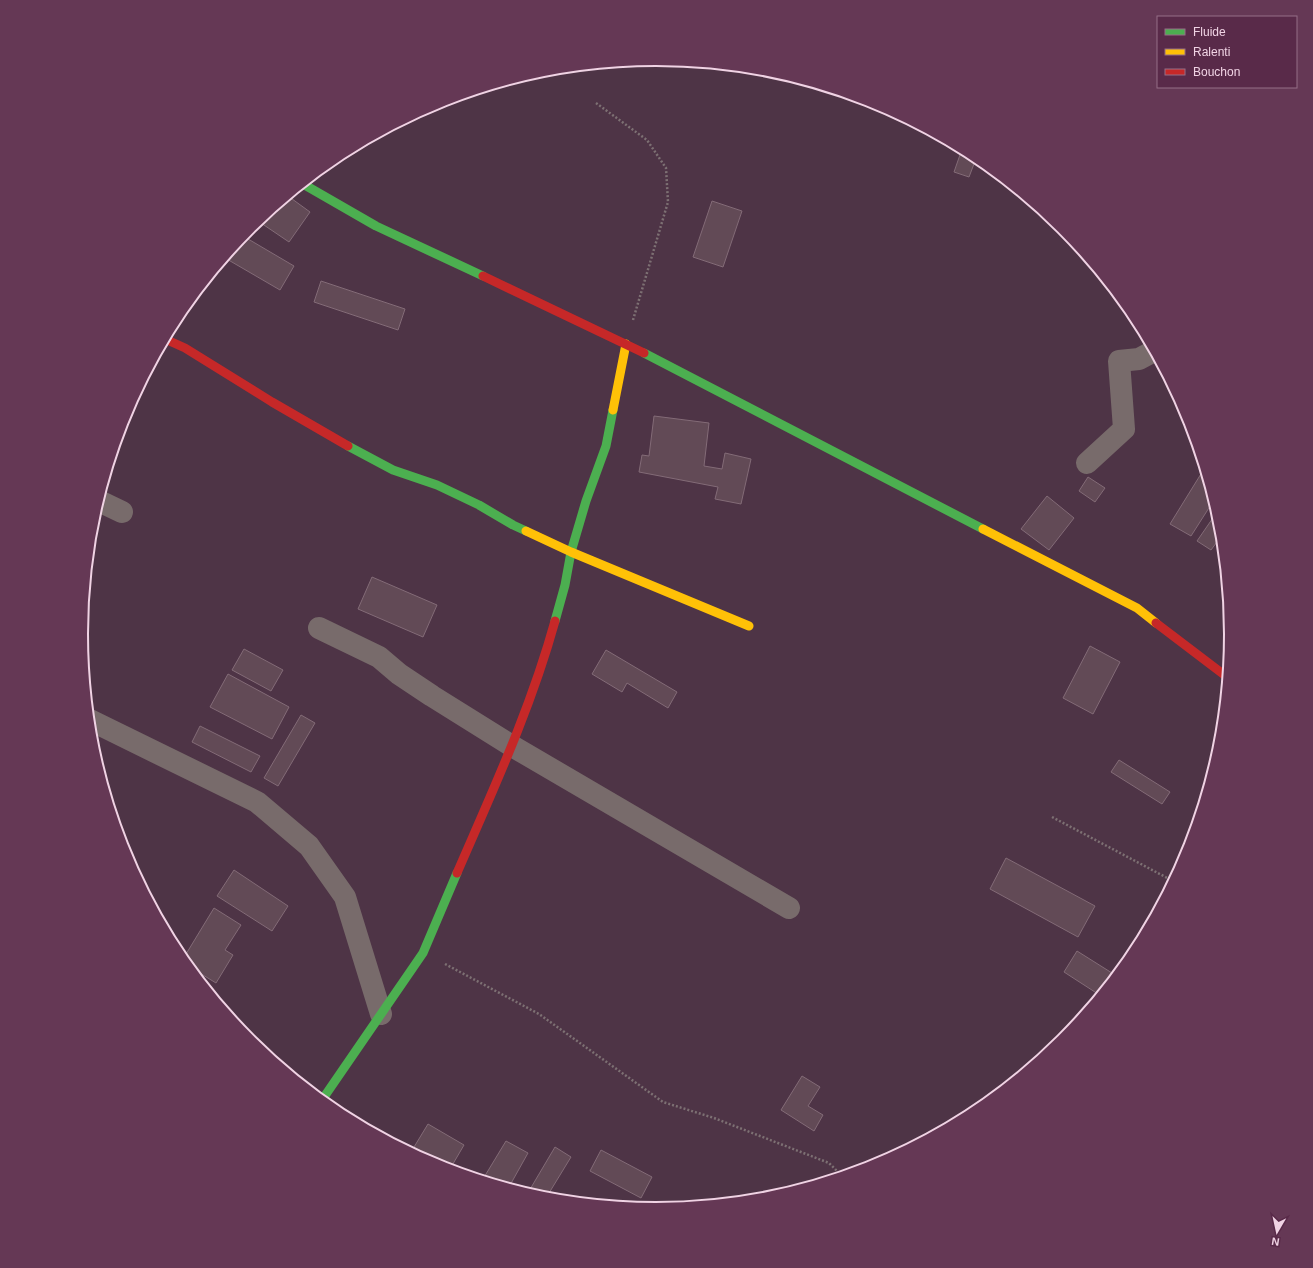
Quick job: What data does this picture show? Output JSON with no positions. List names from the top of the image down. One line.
{"legend":["Fluide","Ralenti","Bouchon"],"north":"bottom"}
